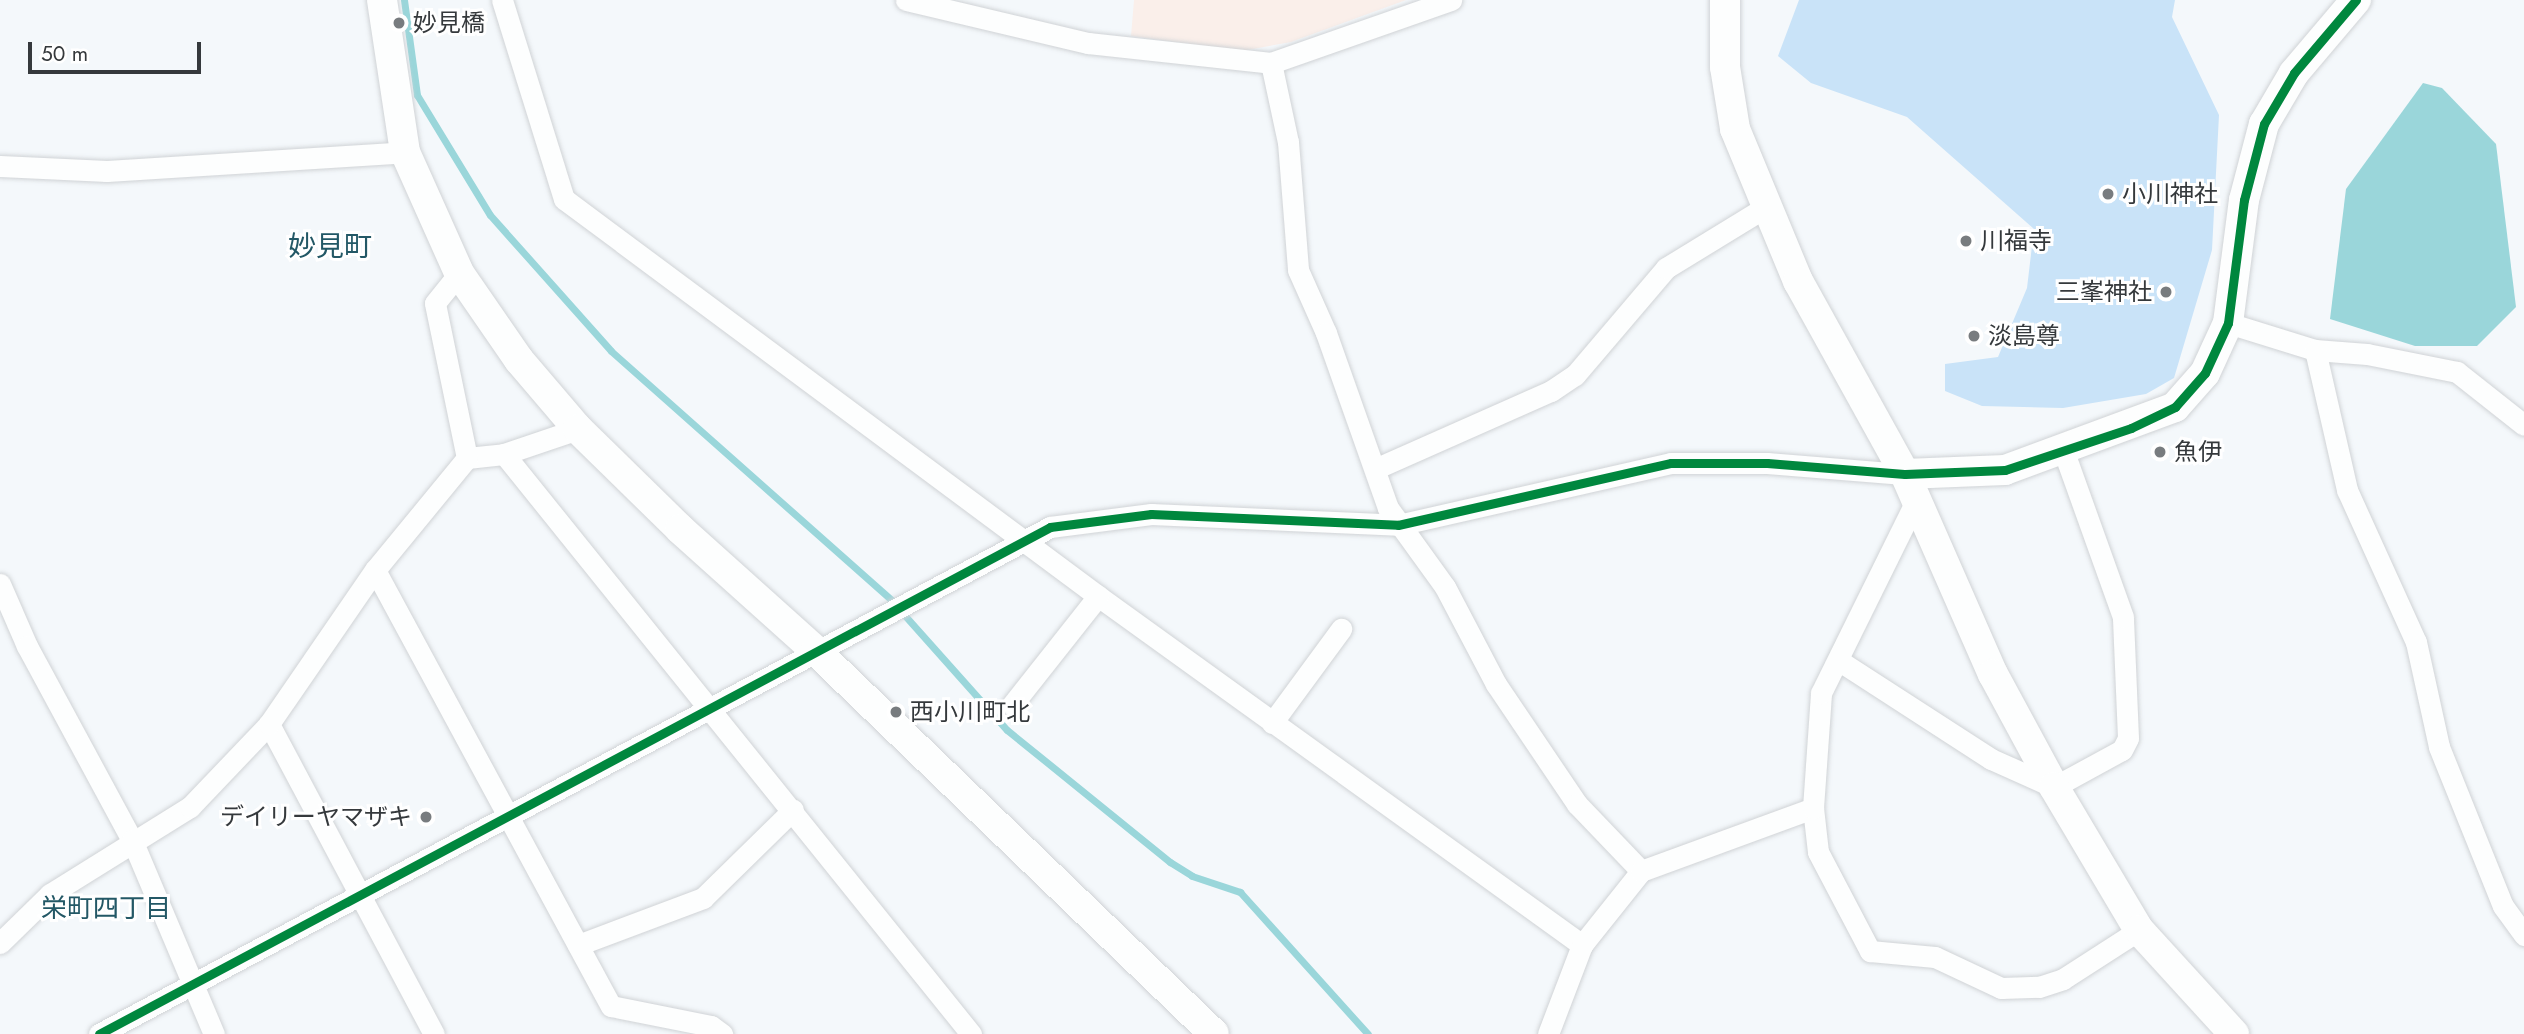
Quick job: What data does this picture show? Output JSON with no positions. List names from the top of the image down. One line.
{"districts":["妙見町","栄町四丁目"],"places":["妙見橋","小川神社","川福寺","三峯神社","淡島尊","魚伊","西小川町北","デイリーヤマザキ"],"scale_bar":"50 m"}
